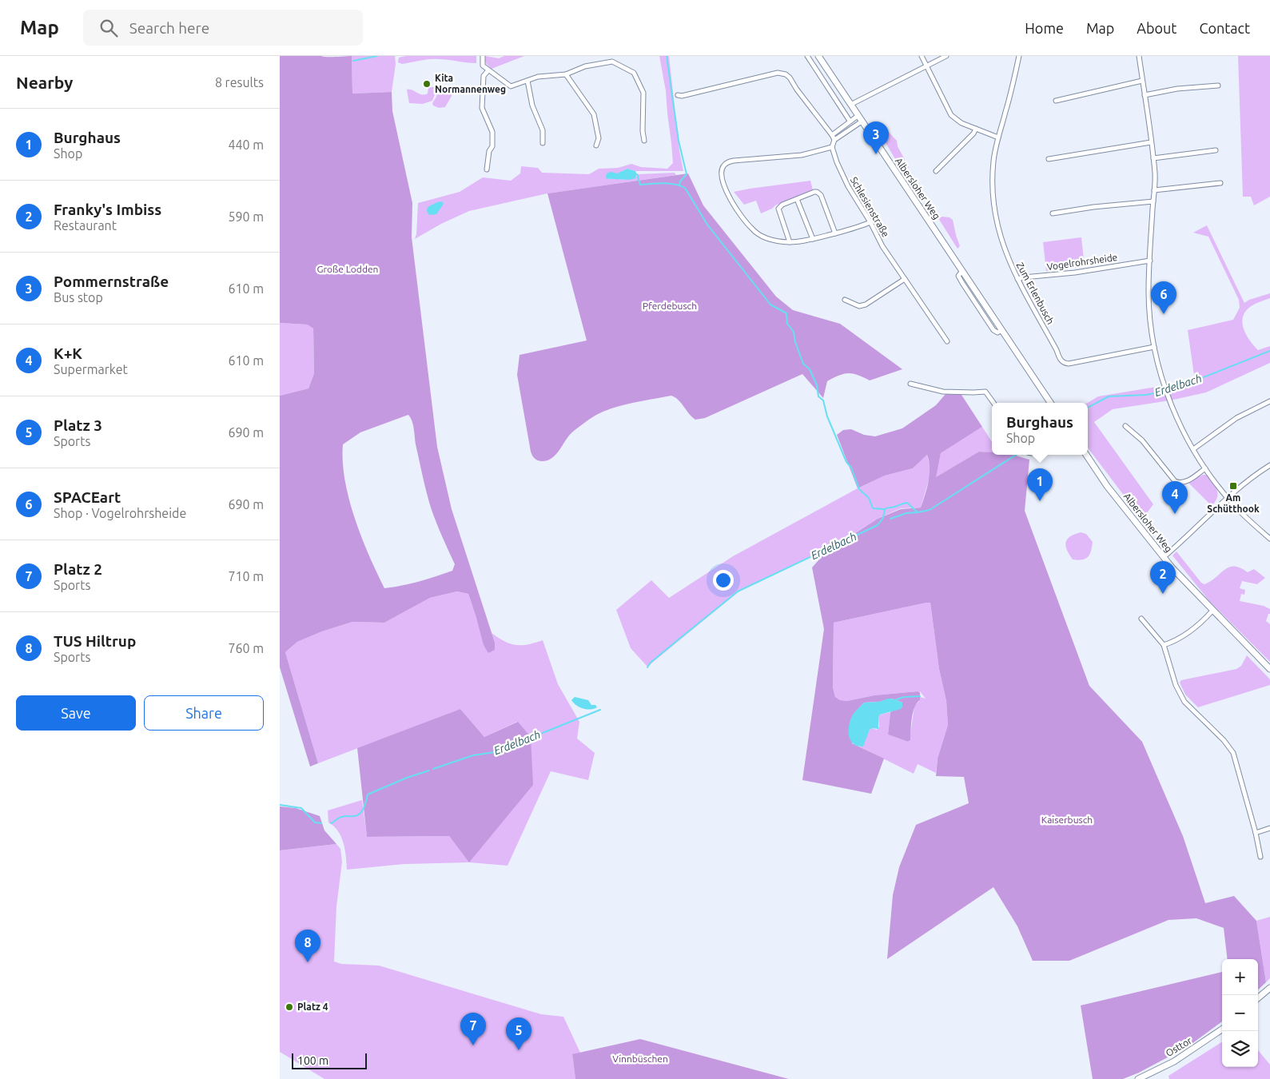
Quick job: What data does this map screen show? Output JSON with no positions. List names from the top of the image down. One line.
{"streets":{"main road":["Albersloher Weg","Osttor"],"street":["Schlesienstraße","Vogelrohrsheide","Zum Erlenbusch"]},"crossings":[["Vogelrohrsheide","Zum Erlenbusch"]],"water":["Erdelbach"],"parks":["Große Lodden","Pferdebusch","Kaiserbusch","Vinnbüschen"],"places":{"other":["Kita Normannenweg","Platz 4"],"transit":["Am Schütthook"]},"scale_bar":"100 m","page":{"header":"Map","search":"Search here","nav":["Home","Map","About","Contact"],"heading":["Nearby","8 results"],"list":[{"mark":"1","name":"Burghaus","note":"Shop","value":"440 m"},{"mark":"2","name":"Franky's Imbiss","note":"Restaurant","value":"590 m"},{"mark":"3","name":"Pommernstraße","note":"Bus stop","value":"610 m"},{"mark":"4","name":"K+K","note":"Supermarket","value":"610 m"},{"mark":"5","name":"Platz 3","note":"Sports","value":"690 m"},{"mark":"6","name":"SPACEart","note":"Shop · Vogelrohrsheide","value":"690 m"},{"mark":"7","name":"Platz 2","note":"Sports","value":"710 m"},{"mark":"8","name":"TUS Hiltrup","note":"Sports","value":"760 m"}],"pins":["3","6","1","4","2","8","7","5"],"popup":["Burghaus","Shop"],"buttons":["Save","Share"],"map_buttons":["+","−"],"scale":"100 m"}}
